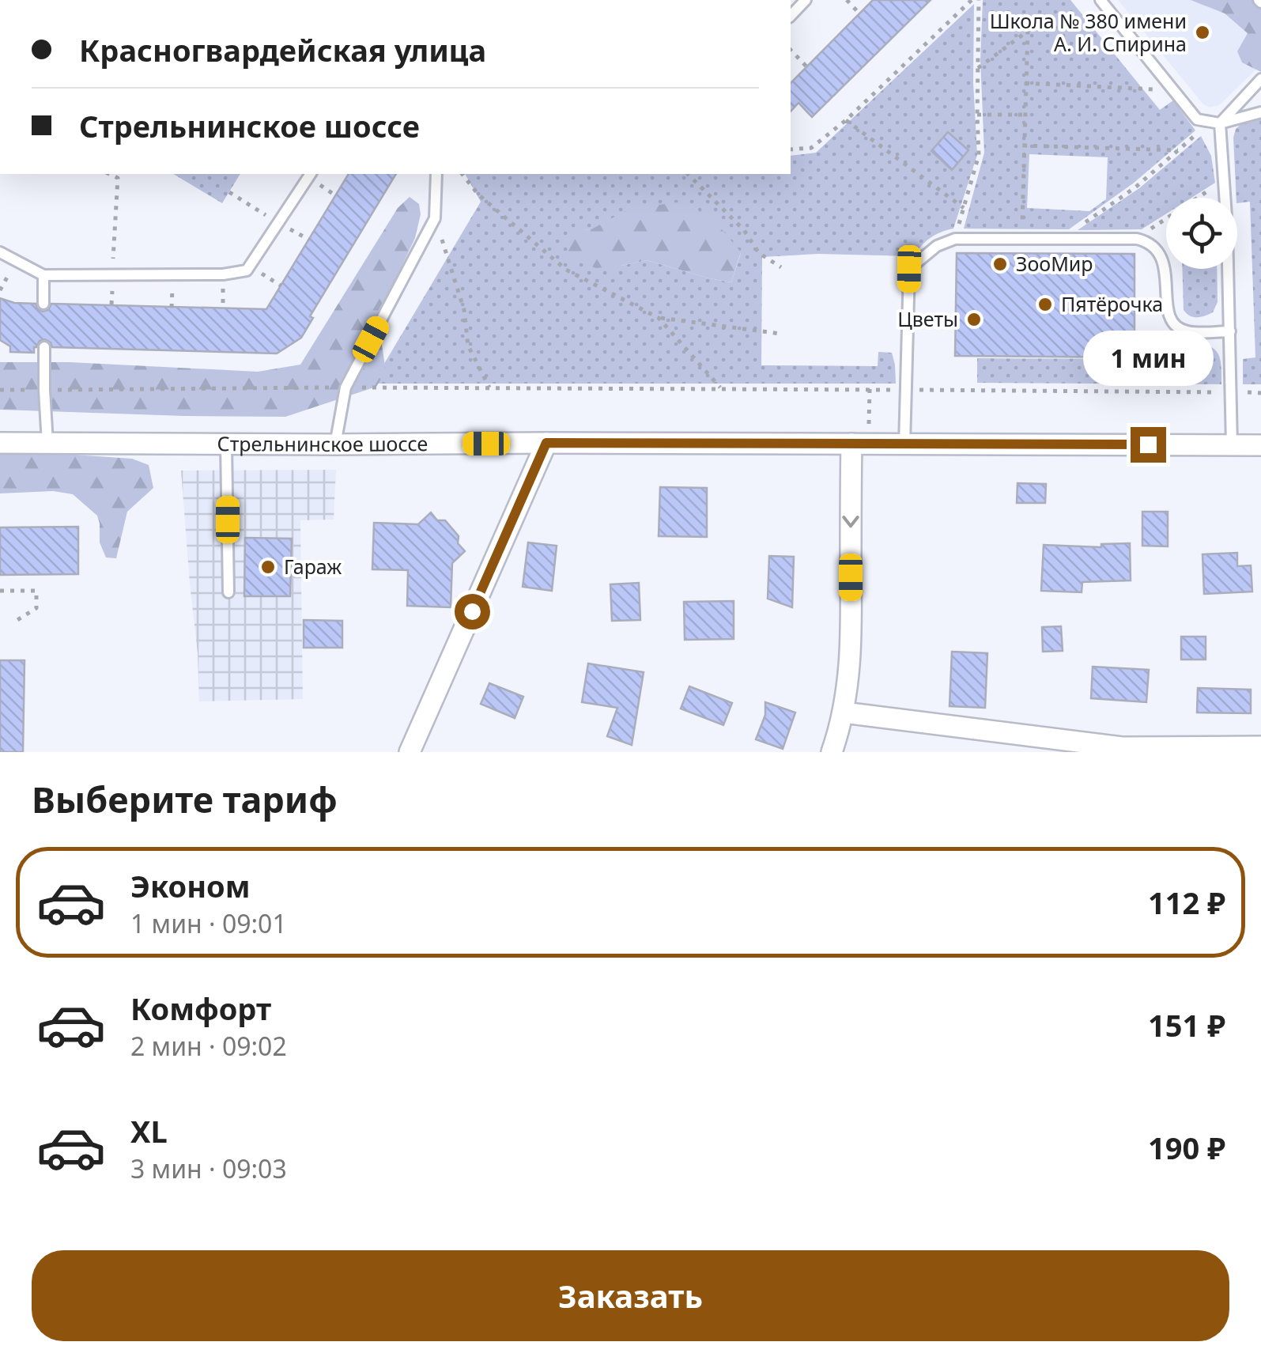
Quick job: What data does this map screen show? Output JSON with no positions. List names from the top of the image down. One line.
{"streets":{"street":["Стрельнинское шоссе"]},"places":["Школа № 380 имени А. И. Спирина","ЗооМир","Пятёрочка","Цветы","Гараж"],"page":{"banner":["Красногвардейская улица","Стрельнинское шоссе"],"bubble":"1 мин","heading":"Выберите тариф","list":[{"name":"Эконом","note":"1 мин · 09:01","value":"112 ₽"},{"name":"Комфорт","note":"2 мин · 09:02","value":"151 ₽"},{"name":"XL","note":"3 мин · 09:03","value":"190 ₽"}],"buttons":"Заказать"}}
